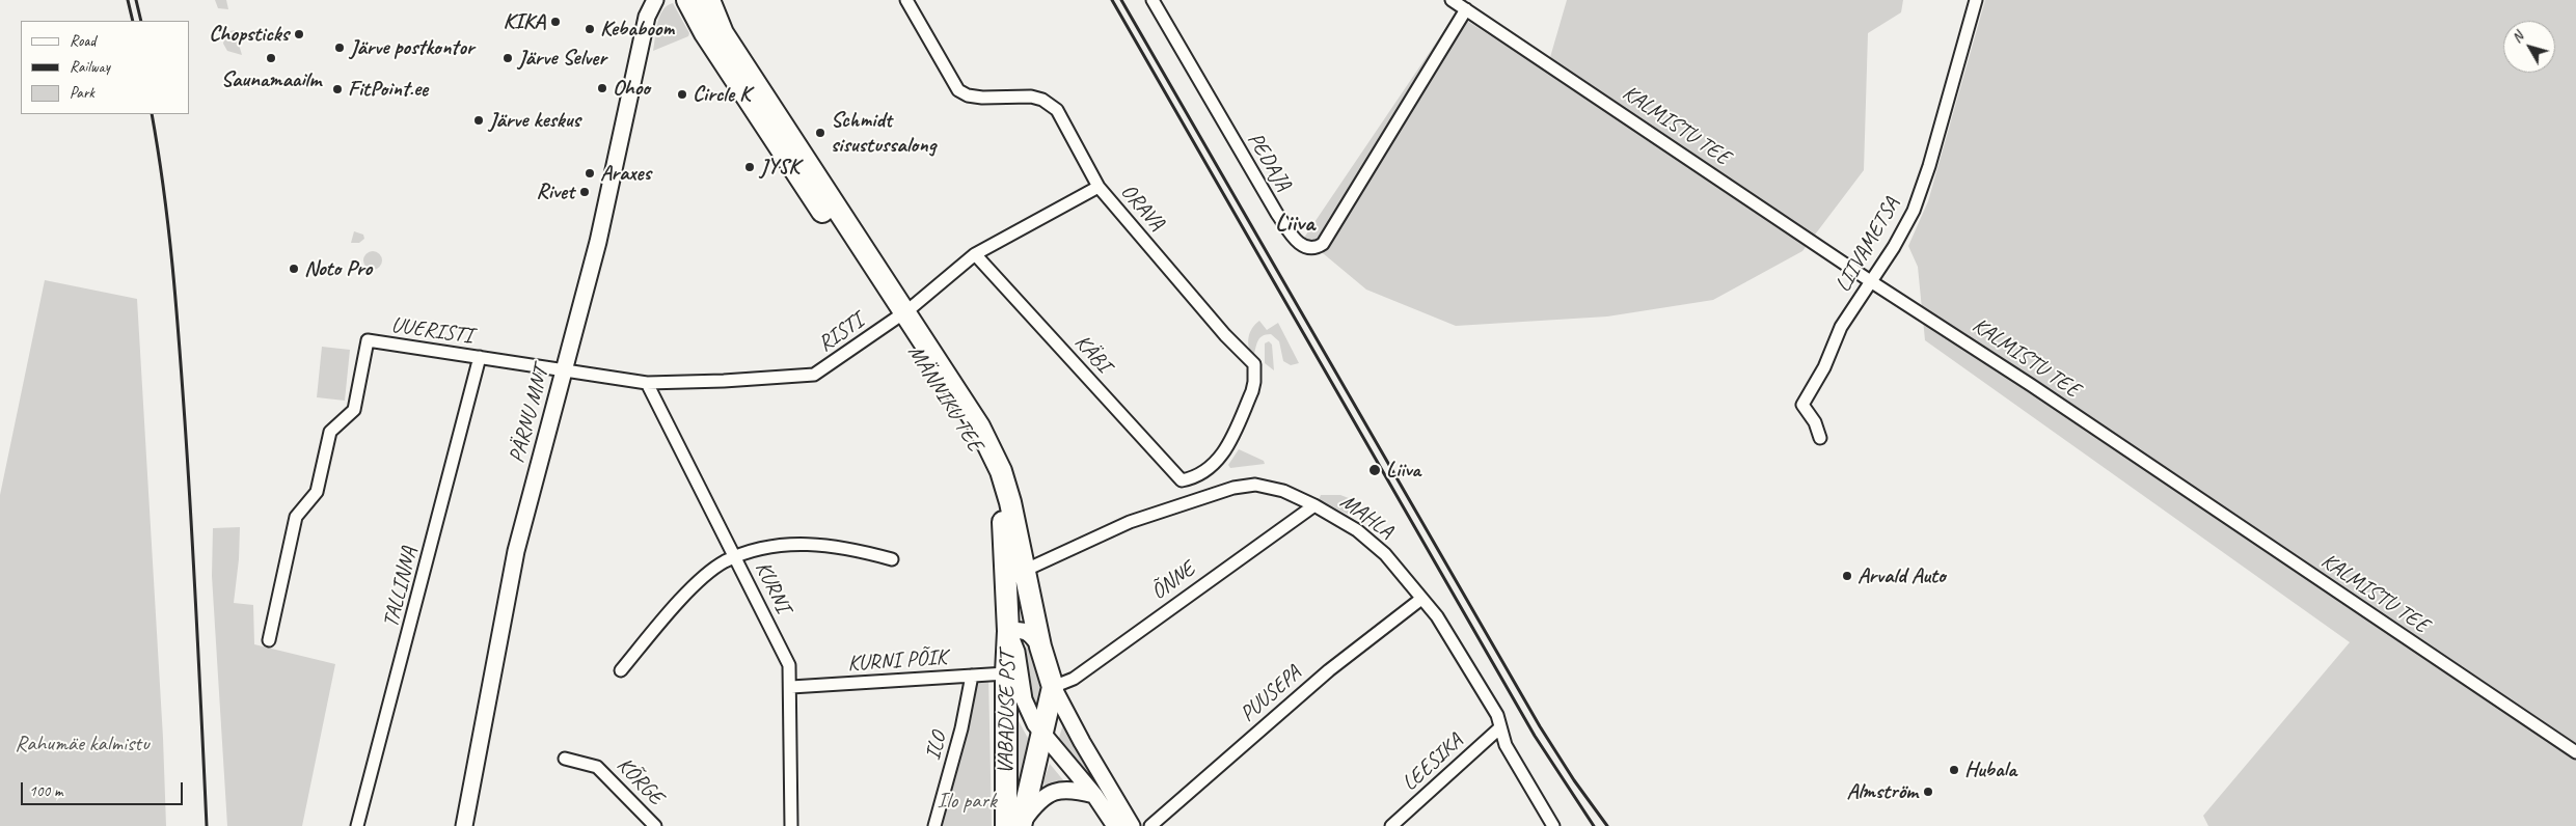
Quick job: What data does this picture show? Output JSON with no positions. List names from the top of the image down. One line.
{"streets":{"highway":["MÄNNIKU TEE","VABADUSE PST"],"main road":["PÄRNU MNT"],"street":["KALMISTU TEE","PEDAJA","ORAVA","LIIVAMETSA","UUERISTI","RISTI","KÄBI","MAHLA","ÕNNE","TALLINNA","KURNI","KURNI PÕIK","PUUSEPA","ILO","LEESIKA","KÕRGE"]},"crossings":[["KALMISTU TEE","PEDAJA"],["KALMISTU TEE","LIIVAMETSA"],["ORAVA","RISTI"],["ORAVA","KÄBI"],["UUERISTI","RISTI"],["UUERISTI","PÄRNU MNT"],["UUERISTI","TALLINNA"],["RISTI","KÄBI"],["RISTI","MÄNNIKU TEE"],["RISTI","PÄRNU MNT"],["RISTI","KURNI"],["MÄNNIKU TEE","MAHLA"],["MÄNNIKU TEE","ÕNNE"],["MÄNNIKU TEE","VABADUSE PST"],["MAHLA","ÕNNE"],["MAHLA","PUUSEPA"],["MAHLA","LEESIKA"],["ÕNNE","VABADUSE PST"],["KURNI","KURNI PÕIK"],["KURNI PÕIK","VABADUSE PST"],["KURNI PÕIK","ILO"]],"districts":["Liiva"],"parks":["Rahumäe kalmistu","Ilo park"],"places":["KIKA","Kebaboom","Chopsticks","Järve postkontor","Saunamaailm","Järve Selver","Ohoo","FitPoint.ee","Circle K","Järve keskus","Schmidt sisustussalong","JYSK","Araxes","Rivet","Noto Pro","Liiva","Arvald Auto","Hubala","Almström"],"legend":["Road","Railway","Park"],"scale_bar":"100 m","north":"top left"}
